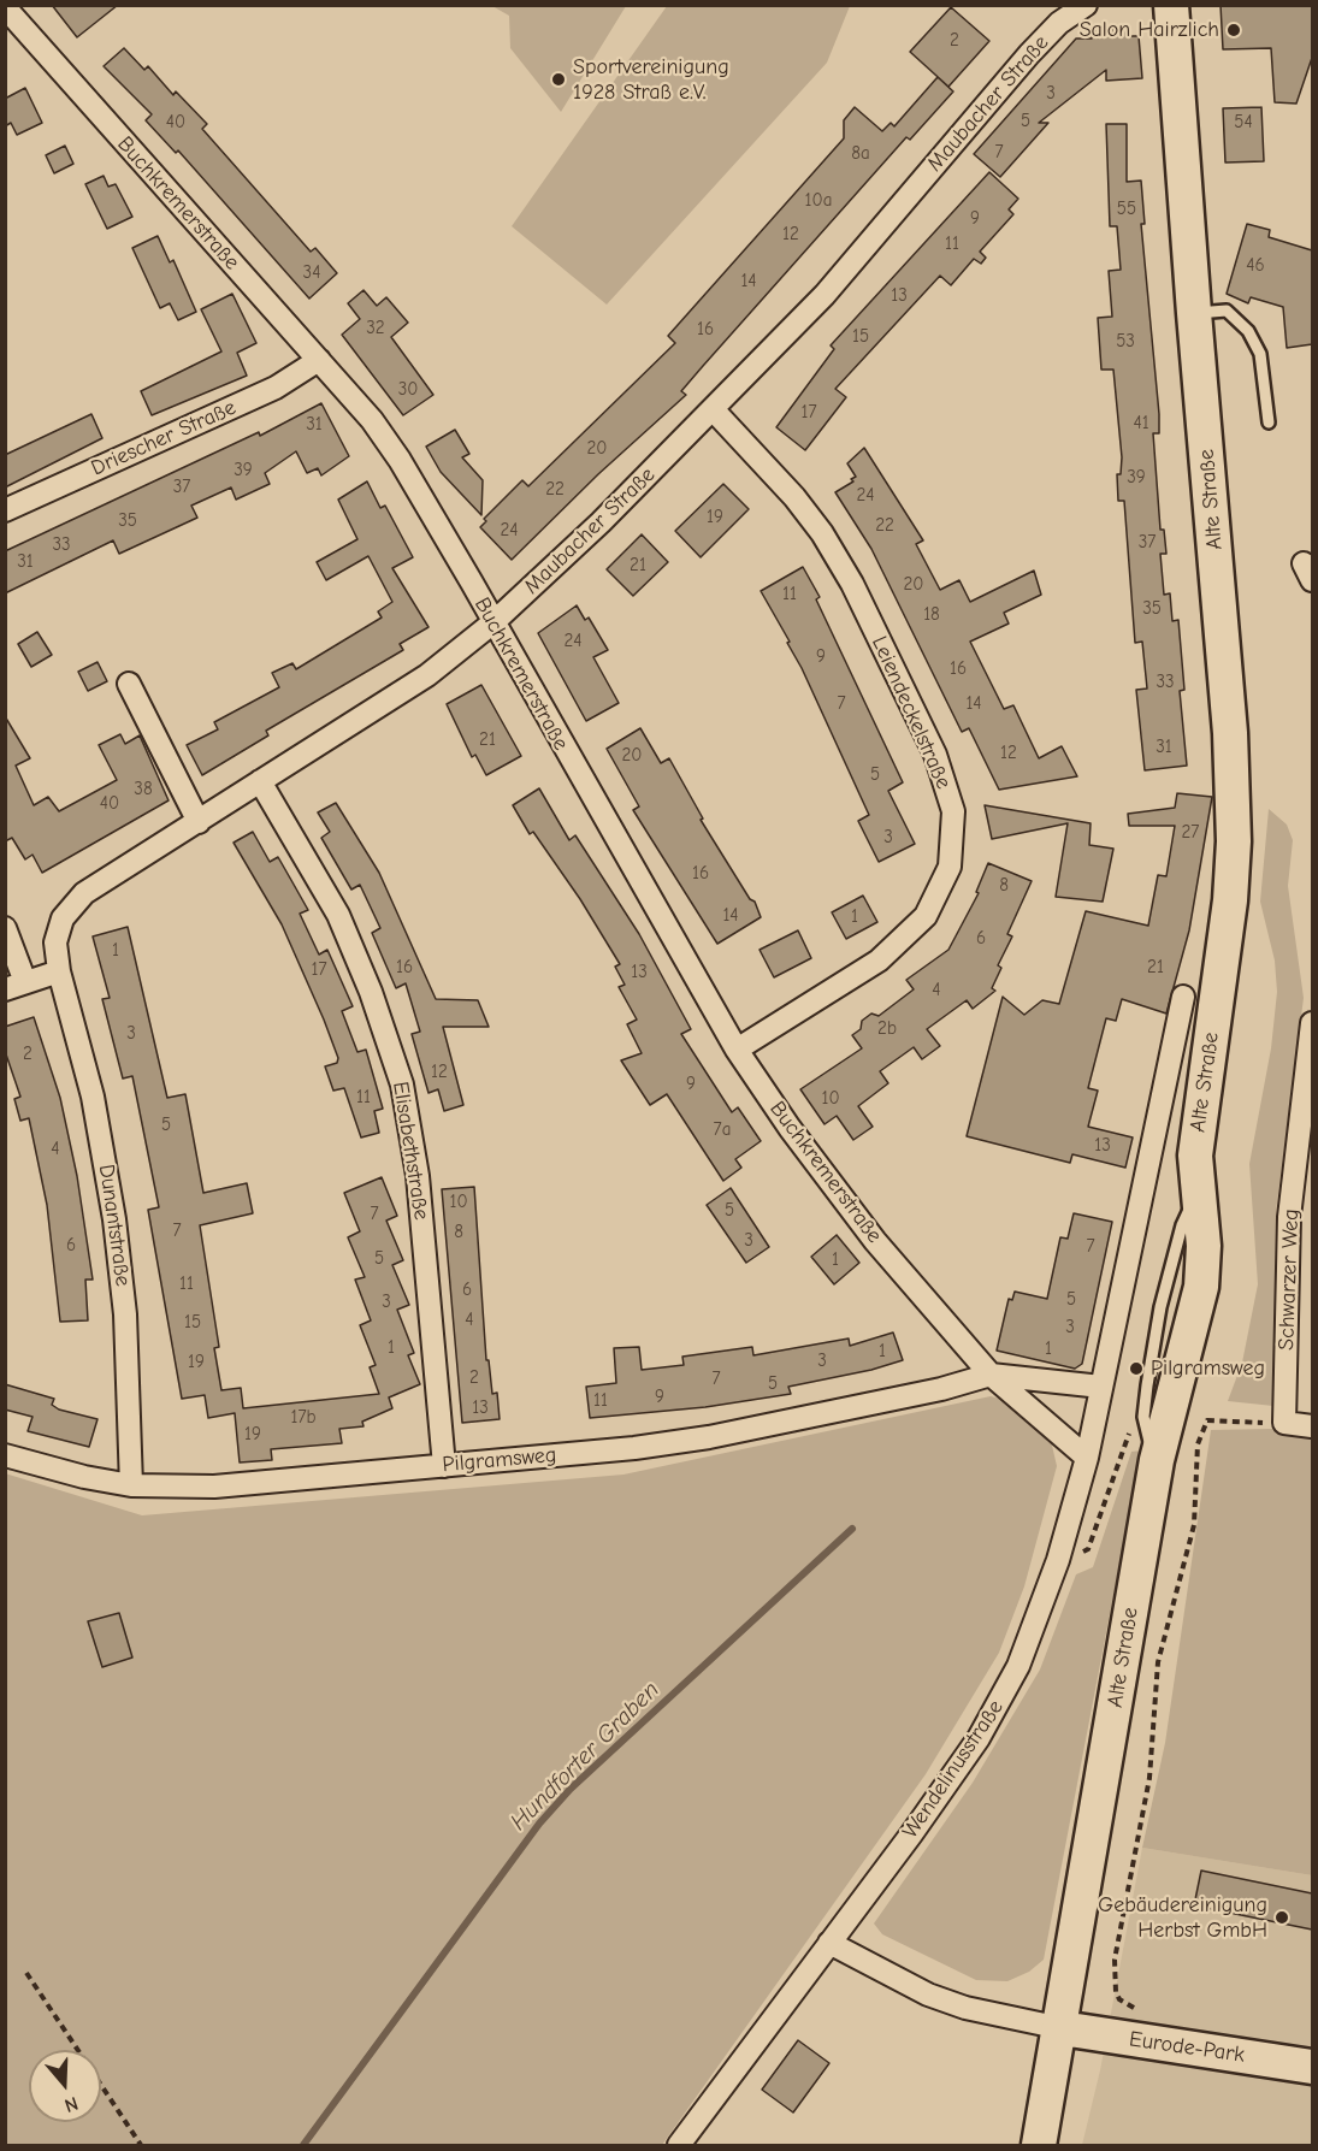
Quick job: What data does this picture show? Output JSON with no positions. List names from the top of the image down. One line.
{"streets":{"main road":["Alte Straße","Eurode-Park"],"street":["Maubacher Straße","Buchkremerstraße","Driescher Straße","Leiendeckelstraße","Elisabethstraße","Dunantstraße","Schwarzer Weg","Pilgramsweg","Wendelinusstraße"]},"crossings":[["Maubacher Straße","Buchkremerstraße"],["Maubacher Straße","Leiendeckelstraße"],["Maubacher Straße","Elisabethstraße"],["Maubacher Straße","Dunantstraße"],["Buchkremerstraße","Driescher Straße"],["Buchkremerstraße","Leiendeckelstraße"],["Buchkremerstraße","Pilgramsweg"],["Alte Straße","Pilgramsweg"],["Alte Straße","Wendelinusstraße"],["Alte Straße","Eurode-Park"],["Elisabethstraße","Pilgramsweg"],["Dunantstraße","Pilgramsweg"]],"water":["Hundforter Graben"],"places":["Salon Hairzlich","Sportvereinigung 1928 Straß e.V.","Pilgramsweg","Gebäudereinigung Herbst GmbH"],"house_numbers":["2","3","5","40","54","7","8a","10a","55","9","12","11","46","34","14","13","32","16","15","53","30","17","41","31","20","39","39","37","22","24","19","35","22","24","37","33","31","21","20","11","35","18","24","9","16","33","7","14","21","31","12","20","5","38","40","27","3","16","8","14","1","6","1","16","21","17","13","4","2b","3","2","12","9","11","10","5","7a","13","4","10","5","7","7","8","3","6","7","5","1","11","6","5","3","4","15","3","1","1","1","3","19","2","7","5","9","11","13","17b","19"],"north":"bottom"}
